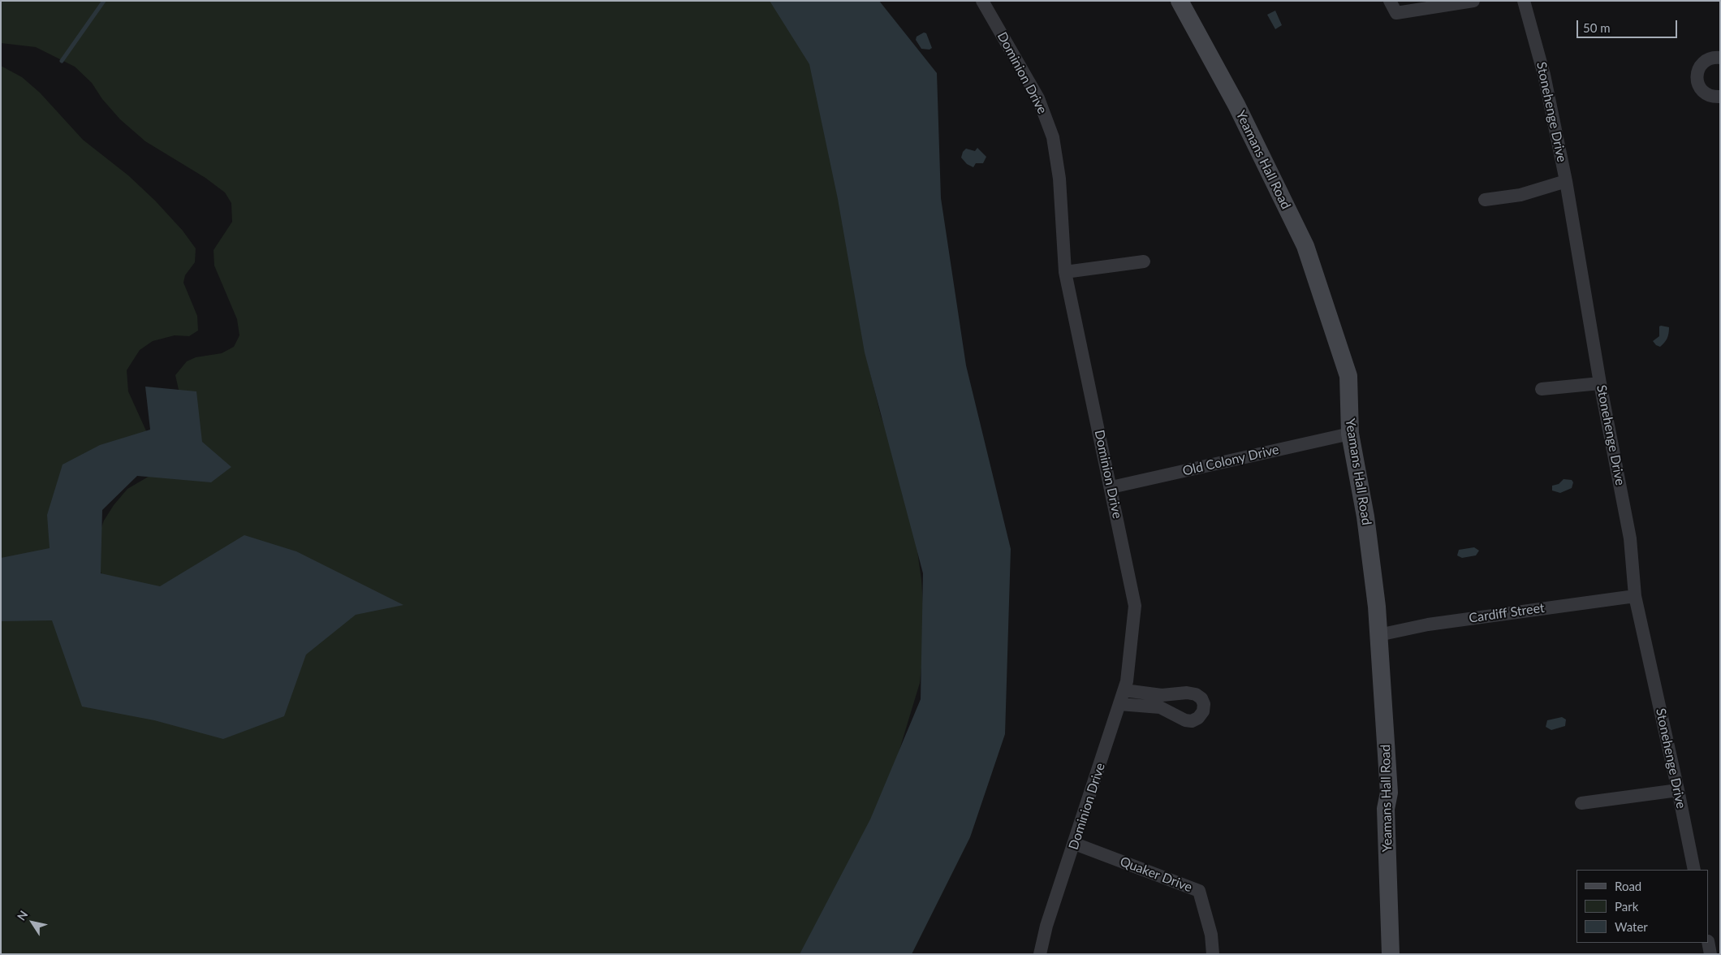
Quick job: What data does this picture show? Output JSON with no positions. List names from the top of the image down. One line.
{"streets":{"street":["Dominion Drive","Stonehenge Drive","Yeamans Hall Road","Old Colony Drive","Cardiff Street","Quaker Drive"]},"crossings":[["Dominion Drive","Old Colony Drive"],["Dominion Drive","Quaker Drive"],["Stonehenge Drive","Cardiff Street"],["Yeamans Hall Road","Old Colony Drive"],["Yeamans Hall Road","Cardiff Street"]],"legend":["Road","Park","Water"],"scale_bar":"50 m","north":"top left"}
